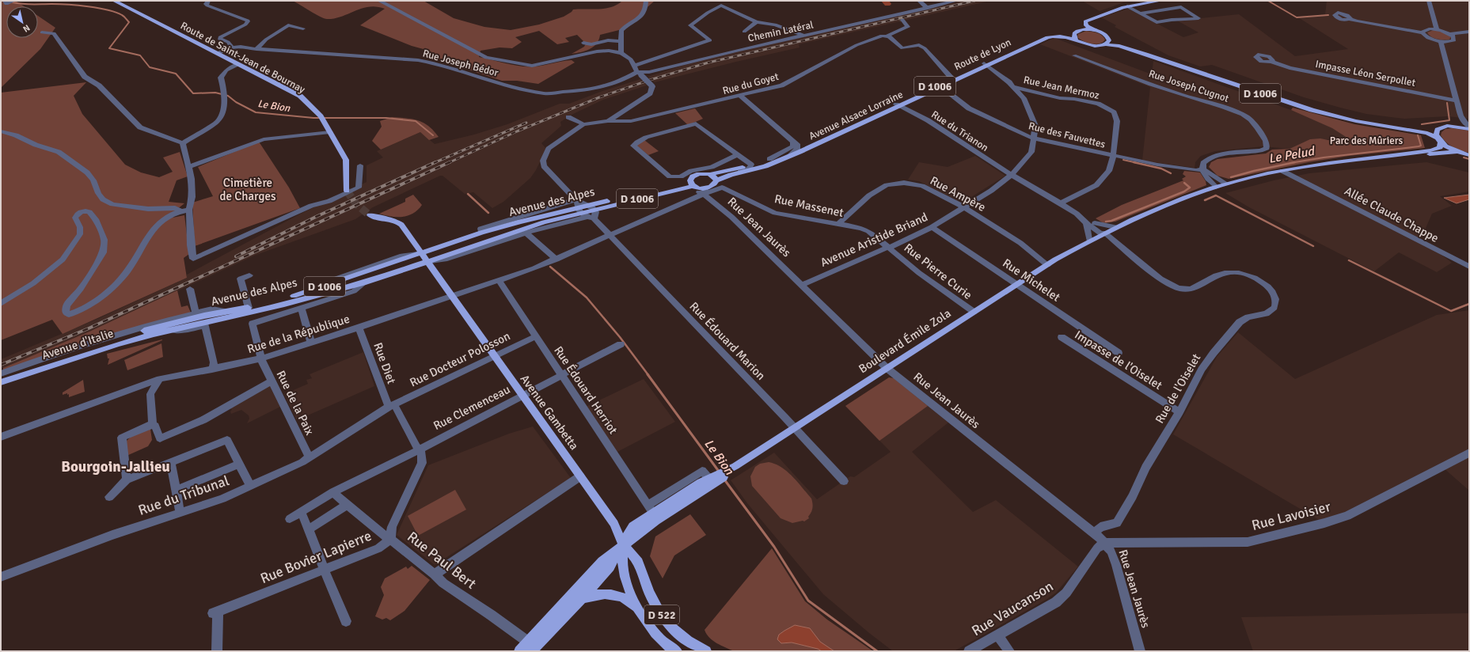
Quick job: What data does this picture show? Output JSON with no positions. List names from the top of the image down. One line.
{"streets":{"main road":["Route de Lyon","Route de Saint-Jean de Bournay","D 1006","Avenue Alsace Lorraine","Avenue des Alpes","Boulevard Émile Zola","Avenue d'Italie","Avenue Gambetta","D 522"],"street":["Chemin Latéral","Rue Joseph Bédor","Impasse Léon Serpollet","Rue du Goyet","Rue Joseph Cugnot","Rue Jean Mermoz","Rue du Trianon","Rue des Fauvettes","Rue Ampère","Rue Massenet","Allée Claude Chappe","Rue Jean Jaurès","Avenue Aristide Briand","Rue Pierre Curie","Rue Michelet","Rue de la République","Rue Édouard Marion","Rue Docteur Polosson","Impasse de l'Oiselet","Rue Diet","Rue de l'Oiselet","Rue Édouard Herriot","Rue de la Paix","Rue Clemenceau","Rue du Tribunal","Rue Lavoisier","Rue Bovier Lapierre","Rue Paul Bert","Rue Vaucanson"]},"crossings":[["Chemin Latéral","Rue Joseph Bédor"],["Chemin Latéral","Rue du Goyet"],["Route de Lyon","D 1006"],["Route de Lyon","Avenue Alsace Lorraine"],["Route de Lyon","Avenue Aristide Briand"],["Route de Saint-Jean de Bournay","Rue Joseph Bédor"],["Rue du Goyet","Rue Édouard Marion"],["Rue Joseph Cugnot","Rue des Fauvettes"],["D 1006","Avenue Alsace Lorraine"],["D 1006","Rue du Trianon"],["D 1006","Avenue des Alpes"],["Rue Jean Mermoz","Rue des Fauvettes"],["Rue Jean Mermoz","Avenue Aristide Briand"],["Avenue Alsace Lorraine","Rue du Trianon"],["Avenue Alsace Lorraine","Rue des Fauvettes"],["Avenue Alsace Lorraine","Avenue des Alpes"],["Avenue Alsace Lorraine","Avenue Aristide Briand"],["Rue du Trianon","Avenue Aristide Briand"],["Rue des Fauvettes","Avenue Aristide Briand"],["Rue Ampère","Rue Massenet"],["Rue Ampère","Avenue Aristide Briand"],["Rue Ampère","Boulevard Émile Zola"],["Avenue des Alpes","Rue Massenet"],["Avenue des Alpes","Rue Jean Jaurès"],["Avenue des Alpes","Rue Édouard Marion"],["Avenue des Alpes","Avenue d'Italie"],["Avenue des Alpes","Rue de la Paix"],["Avenue des Alpes","D 522"],["Rue Massenet","Rue Jean Jaurès"],["Rue Massenet","Avenue Aristide Briand"],["Rue Massenet","Rue Pierre Curie"],["Allée Claude Chappe","Boulevard Émile Zola"],["Rue Jean Jaurès","Avenue Aristide Briand"],["Rue Jean Jaurès","Boulevard Émile Zola"],["Rue Jean Jaurès","Rue de l'Oiselet"],["Rue Jean Jaurès","Rue Lavoisier"],["Rue Jean Jaurès","Rue Vaucanson"],["Avenue Aristide Briand","Rue Pierre Curie"],["Avenue Aristide Briand","Rue Michelet"],["Rue Pierre Curie","Boulevard Émile Zola"],["Rue Michelet","Boulevard Émile Zola"],["Rue de la République","Rue Diet"],["Rue de la République","Rue Édouard Herriot"],["Rue de la République","Rue de la Paix"],["Rue de la République","Avenue Gambetta"],["Rue de la République","D 522"],["Rue Édouard Marion","Boulevard Émile Zola"],["Boulevard Émile Zola","Rue de l'Oiselet"],["Rue Docteur Polosson","Rue Diet"],["Rue Docteur Polosson","Rue Édouard Herriot"],["Rue Docteur Polosson","Rue de la Paix"],["Rue Docteur Polosson","Avenue Gambetta"],["Rue Docteur Polosson","Rue du Tribunal"],["Impasse de l'Oiselet","Rue de l'Oiselet"],["Rue Diet","Rue Clemenceau"],["Rue Diet","Rue Bovier Lapierre"],["Rue Édouard Herriot","Rue Clemenceau"],["Rue de la Paix","Rue du Tribunal"],["Rue Clemenceau","Avenue Gambetta"],["Rue Clemenceau","Rue Bovier Lapierre"],["Rue Clemenceau","Rue Paul Bert"],["Avenue Gambetta","D 522"],["Rue Lavoisier","Rue Vaucanson"],["Rue Bovier Lapierre","Rue Paul Bert"]],"districts":["Bourgoin-Jallieu"],"water":["Le Bion","Le Pelud"],"parks":["Parc des Mûriers","Cimetière de Charges"],"north":"bottom right"}
